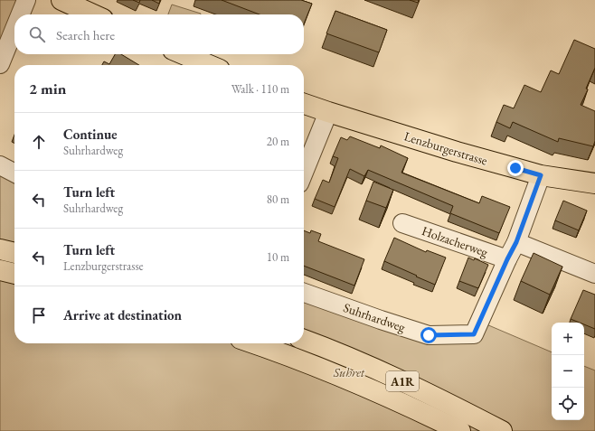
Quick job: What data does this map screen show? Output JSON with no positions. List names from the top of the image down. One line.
{"streets":{"main road":["Lenzburgerstrasse","A1R"],"street":["Holzacherweg","Suhrhardweg"]},"crossings":[["Lenzburgerstrasse","Suhrhardweg"],["Holzacherweg","Suhrhardweg"]],"parks":["Suhret"],"page":{"search":"Search here","heading":["2 min","Walk · 110 m"],"list":[["Continue","Suhrhardweg","20 m"],["Turn left","Suhrhardweg","80 m"],["Turn left","Lenzburgerstrasse","10 m"],"Arrive at destination"],"map_buttons":["+","−"]}}
